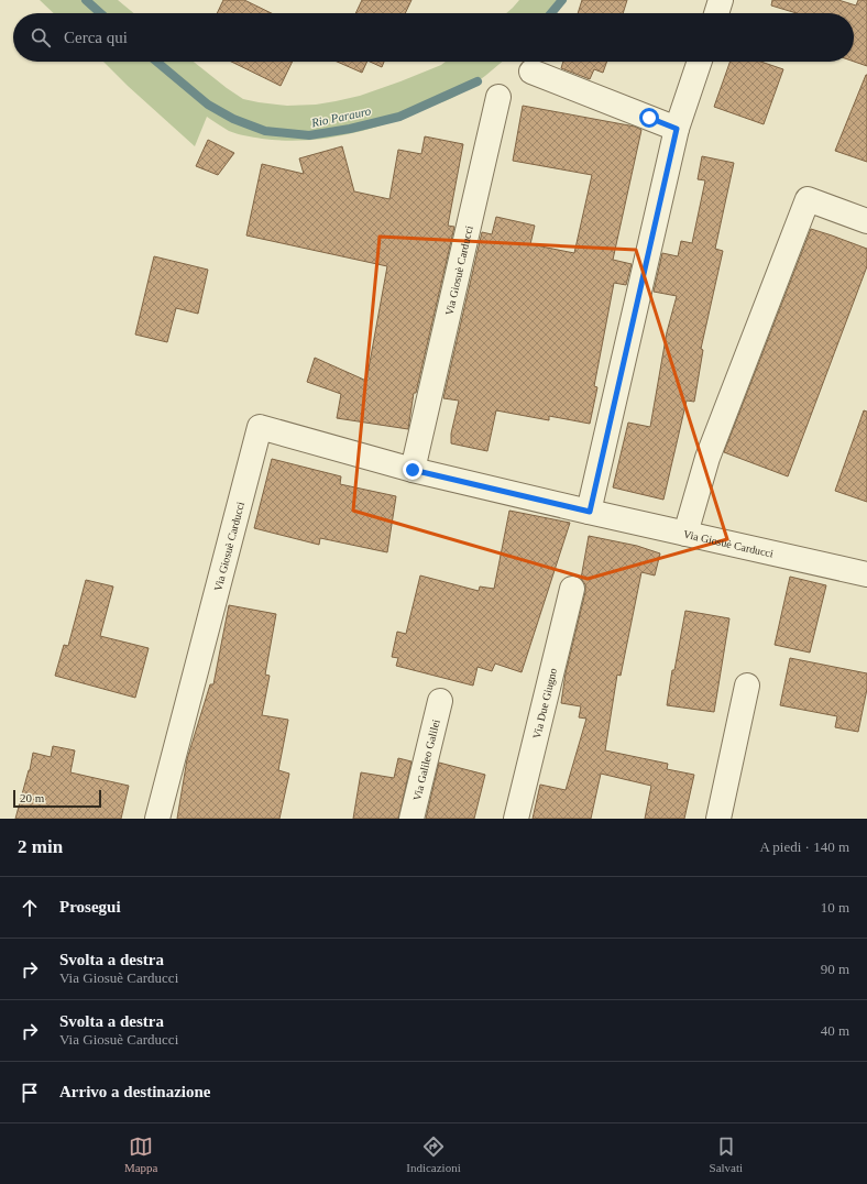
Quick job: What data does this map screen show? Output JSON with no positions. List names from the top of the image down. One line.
{"streets":{"street":["Via Giosuè Carducci","Via Due Giugno","Via Galileo Galilei"]},"water":["Rio Parauro"],"scale_bar":"20 m","page":{"search":"Cerca qui","scale":"20 m","heading":["2 min","A piedi · 140 m"],"list":[["Prosegui","10 m"],["Svolta a destra","Via Giosuè Carducci","90 m"],["Svolta a destra","Via Giosuè Carducci","40 m"],"Arrivo a destinazione"],"nav":["Mappa","Indicazioni","Salvati"]}}
